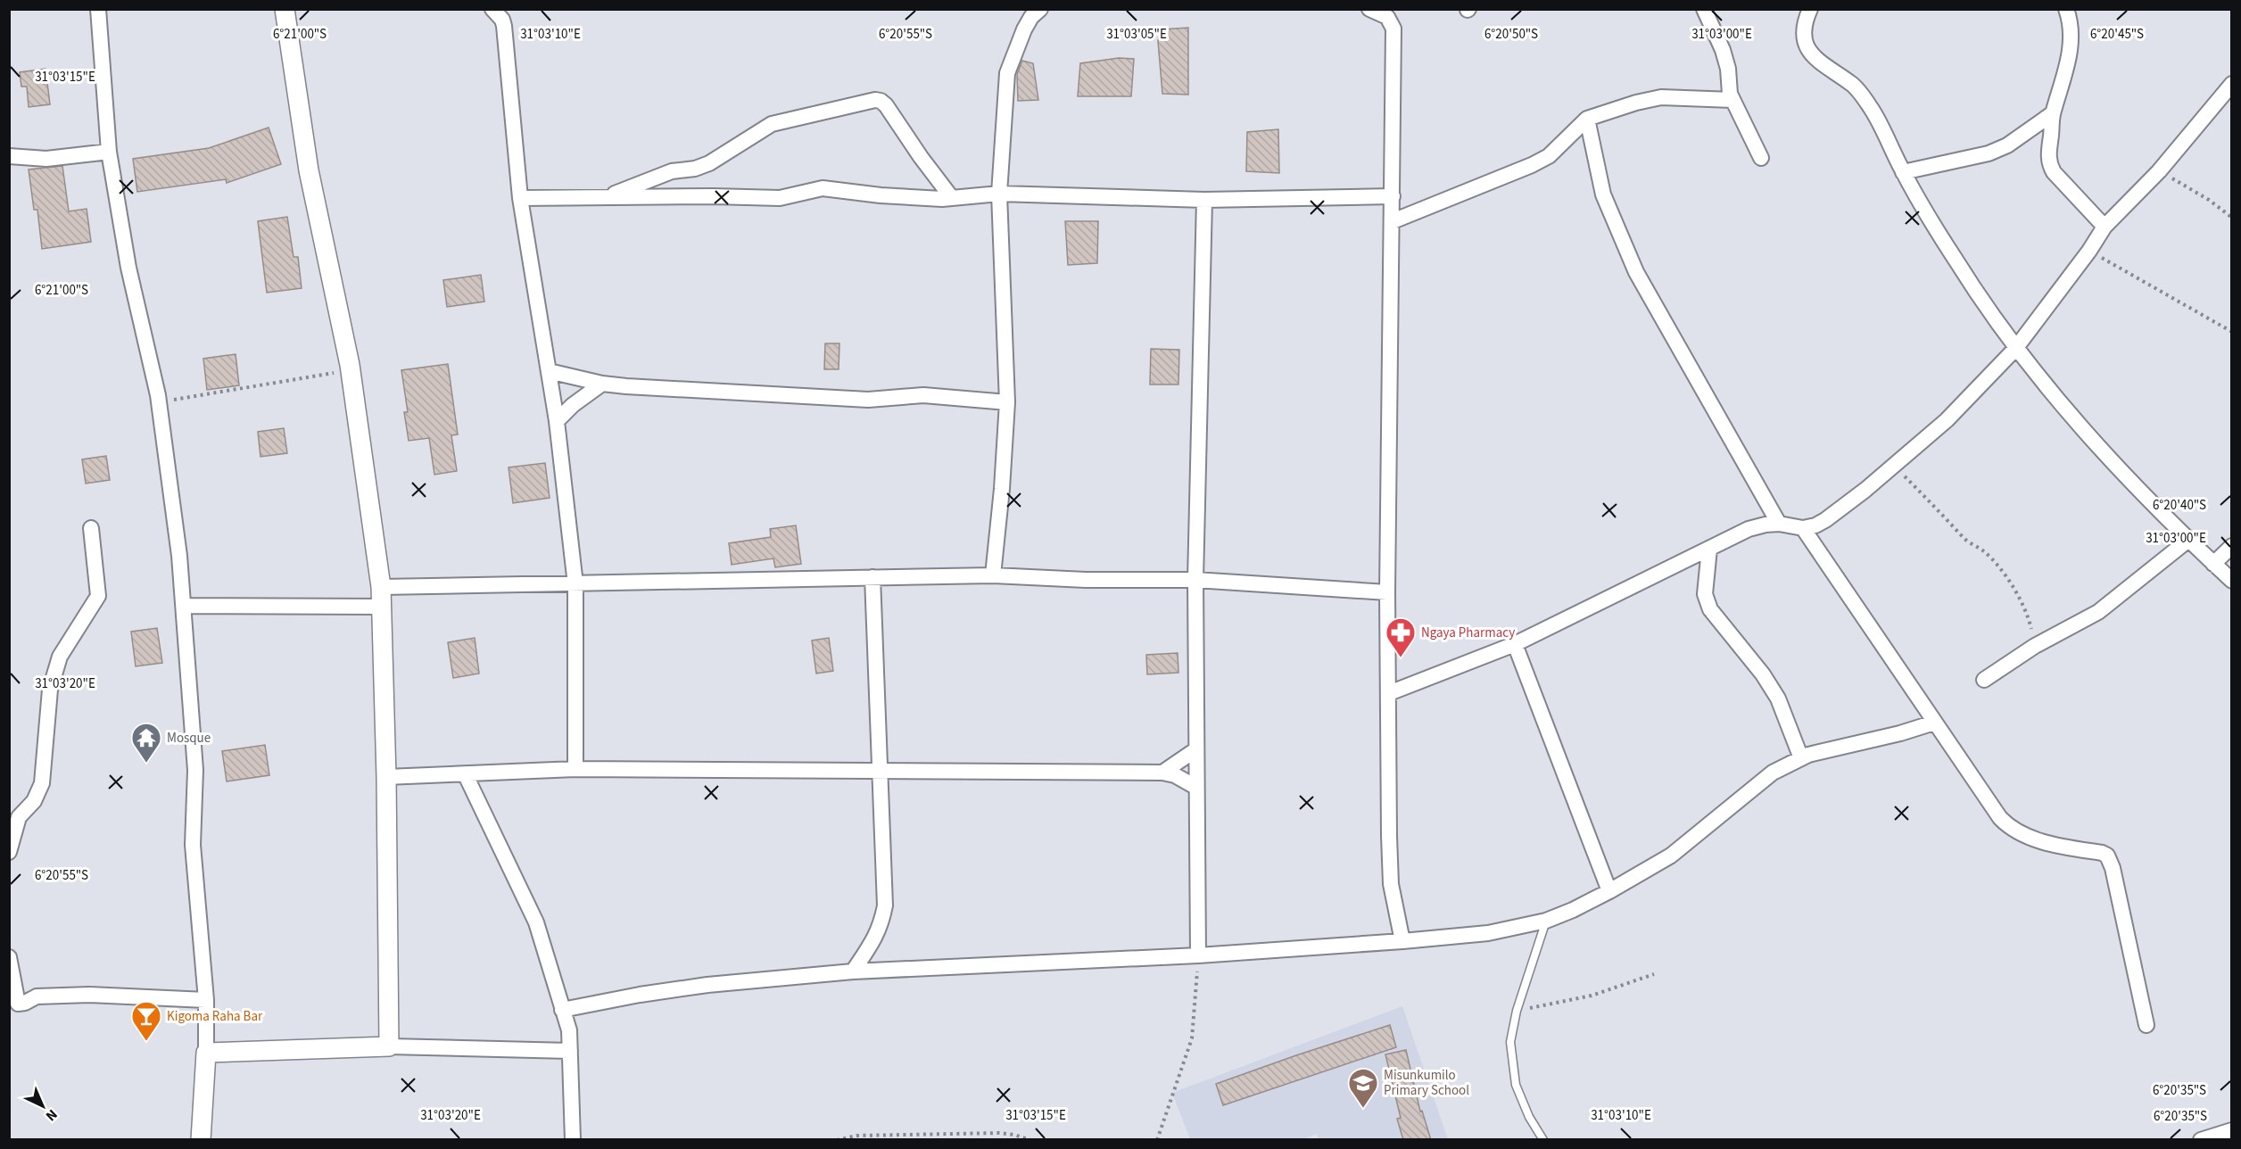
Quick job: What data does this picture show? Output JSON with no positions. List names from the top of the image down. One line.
{"places":{"pharmacy":["Ngaya Pharmacy"],"temple":["Mosque"],"bar":["Kigoma Raha Bar"],"school or university":["Misunkumilo Primary School"]},"north":"bottom right","coordinates":["6°21'00\"S","6°20'55\"S","6°20'50\"S","6°20'45\"S","31°03'10\"E","31°03'05\"E","31°03'00\"E","31°03'15\"E","6°20'40\"S","31°03'20\"E","6°20'35\"S"]}
